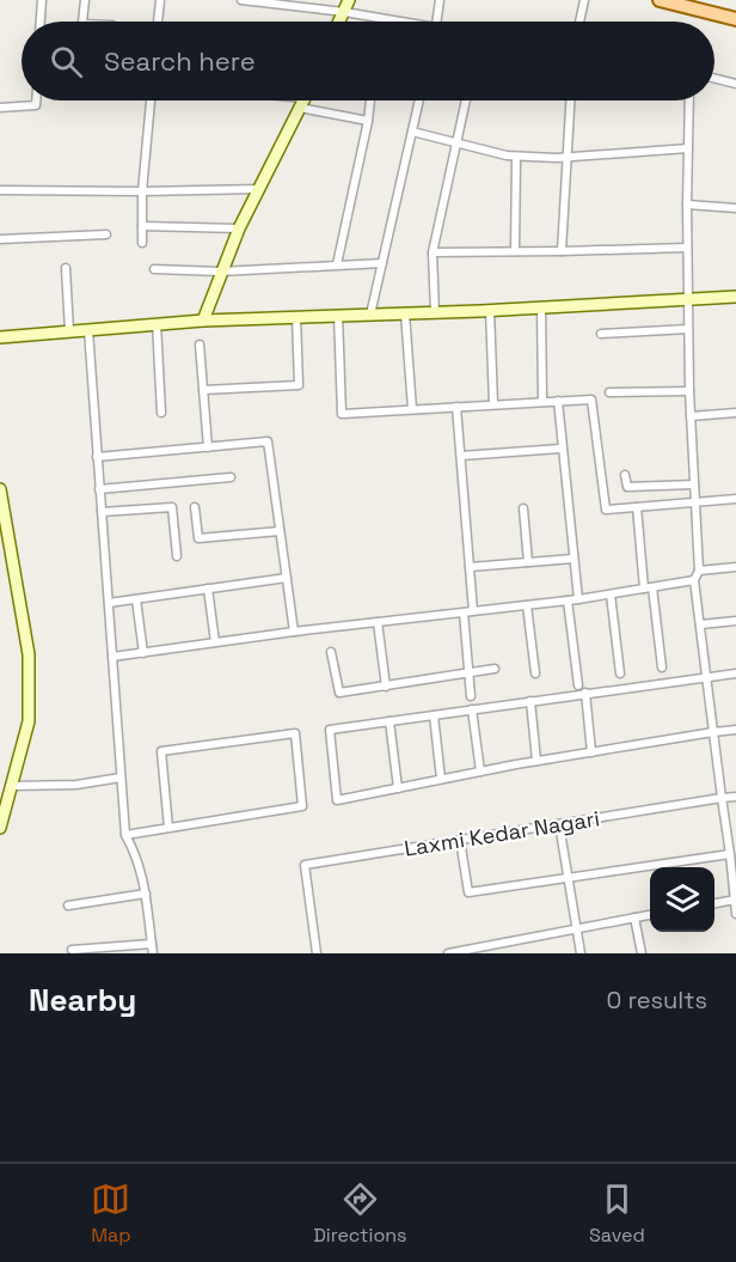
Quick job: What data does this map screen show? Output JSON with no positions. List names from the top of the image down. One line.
{"streets":{"street":["Laxmi Kedar Nagari"]},"page":{"search":"Search here","heading":["Nearby","0 results"],"nav":["Map","Directions","Saved"]}}
